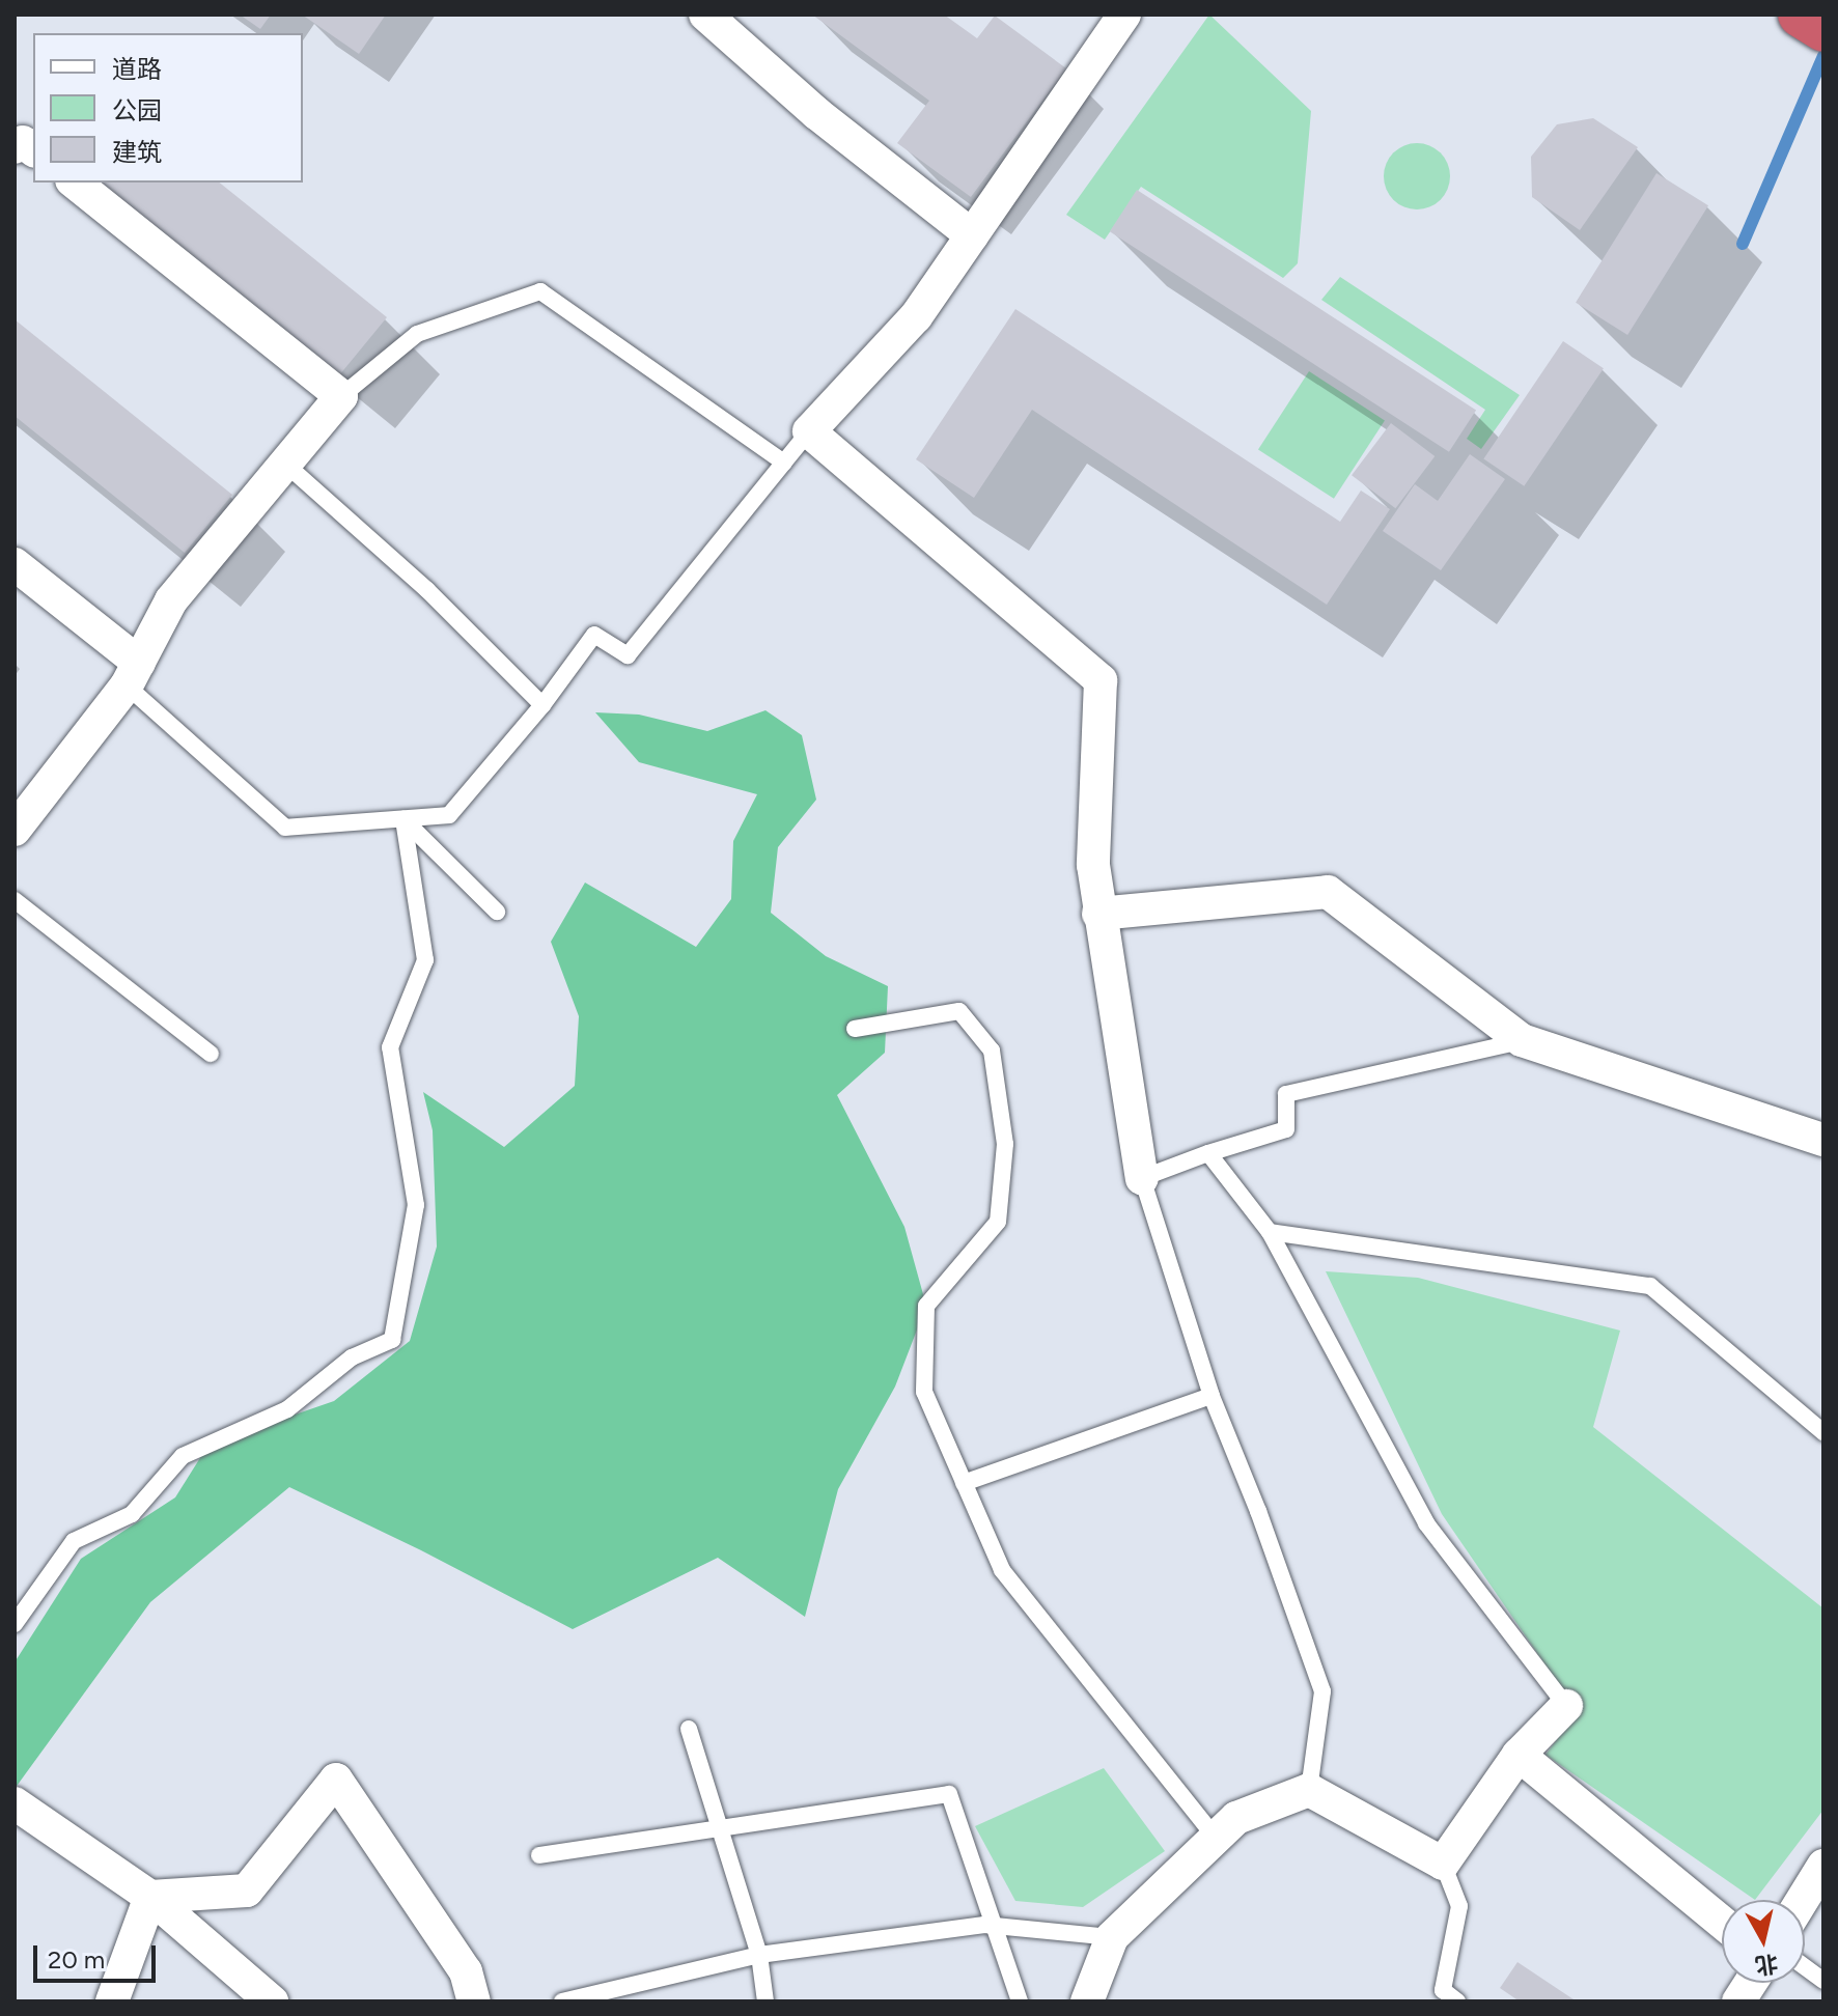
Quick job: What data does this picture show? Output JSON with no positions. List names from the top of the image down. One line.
{"legend":["道路","公园","建筑"],"scale_bar":"20 m","north":"bottom"}
